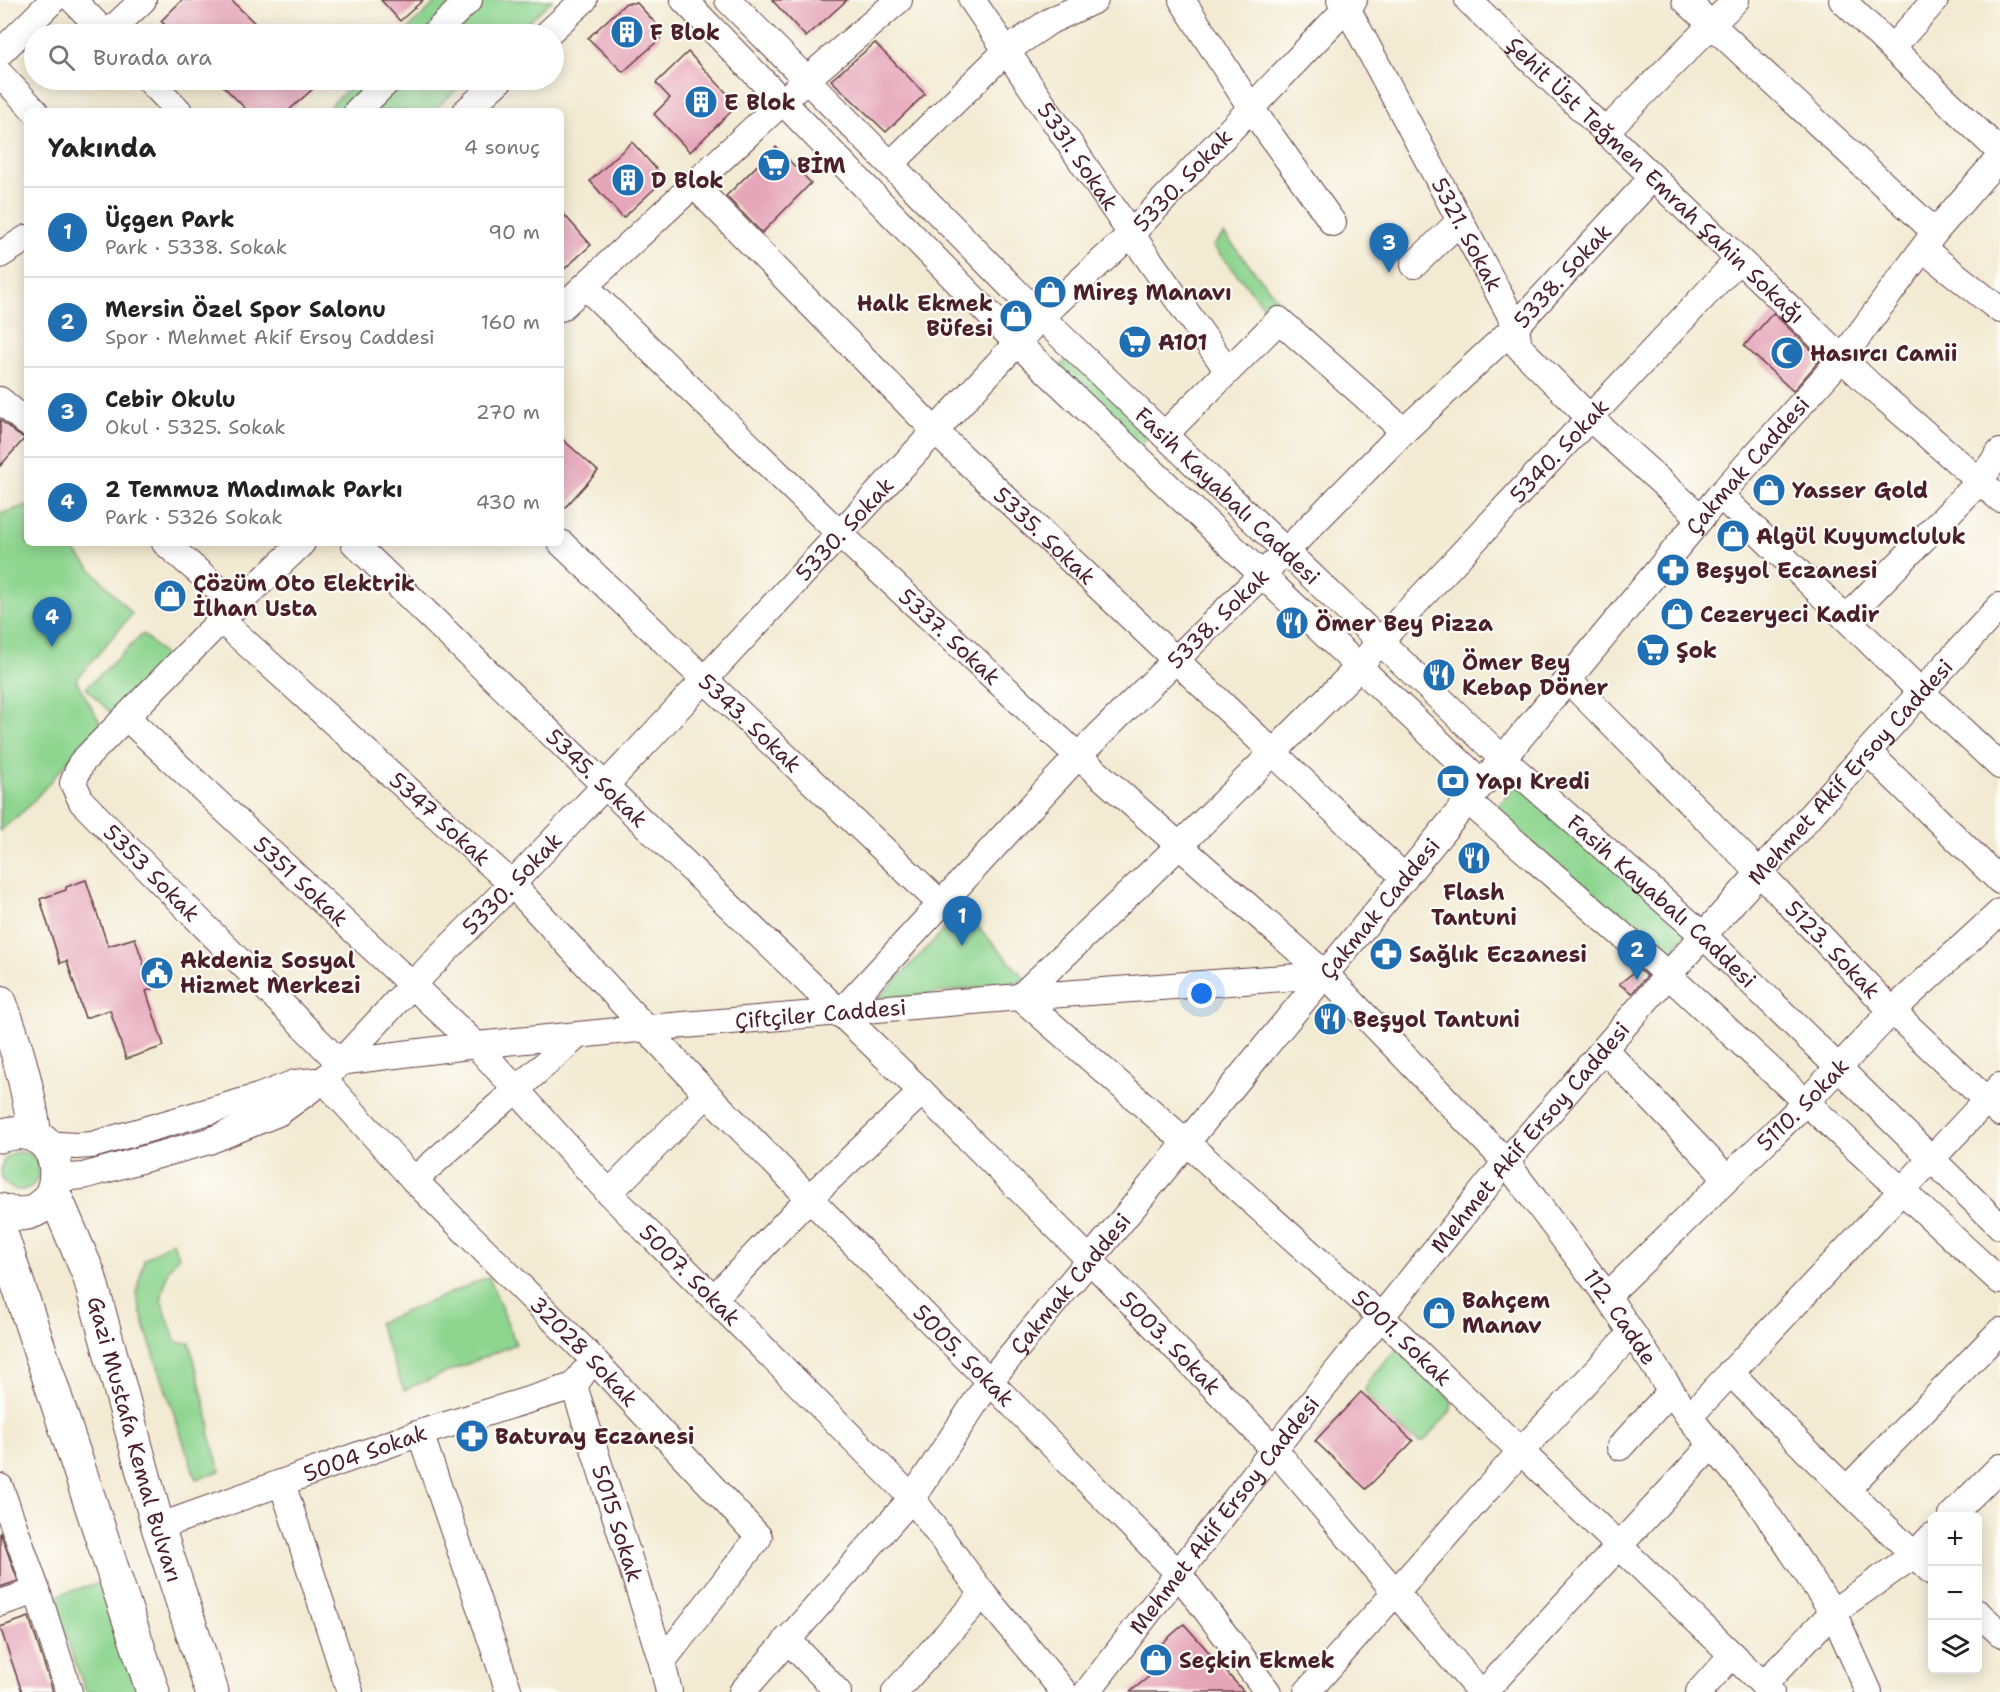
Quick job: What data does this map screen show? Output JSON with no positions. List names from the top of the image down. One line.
{"streets":{"highway":["Gazi Mustafa Kemal Bulvarı"],"street":["5331. Sokak","Şehit Üst Teğmen Emrah Şahin Sokağı","5330. Sokak","5321. Sokak","5338. Sokak","5340. Sokak","Çakmak Caddesi","Fasih Kayabalı Caddesi","5335. Sokak","5337. Sokak","5343. Sokak","Mehmet Akif Ersoy Caddesi","5345. Sokak","5347 Sokak","5353 Sokak","5351 Sokak","5123. Sokak","Çiftçiler Caddesi","5110. Sokak","5007. Sokak","112. Cadde","5001. Sokak","5003. Sokak","32028 Sokak","5005. Sokak","5004 Sokak","5015 Sokak"]},"crossings":[["5331. Sokak","5330. Sokak"],["Şehit Üst Teğmen Emrah Şahin Sokağı","5338. Sokak"],["Şehit Üst Teğmen Emrah Şahin Sokağı","5340. Sokak"],["Şehit Üst Teğmen Emrah Şahin Sokağı","Çakmak Caddesi"],["5330. Sokak","5321. Sokak"],["5330. Sokak","Fasih Kayabalı Caddesi"],["5330. Sokak","5335. Sokak"],["5330. Sokak","5337. Sokak"],["5330. Sokak","5343. Sokak"],["5330. Sokak","5345. Sokak"],["5330. Sokak","5347 Sokak"],["5330. Sokak","5353 Sokak"],["5330. Sokak","5351 Sokak"],["5330. Sokak","Çiftçiler Caddesi"],["5330. Sokak","32028 Sokak"],["5321. Sokak","5338. Sokak"],["5321. Sokak","5340. Sokak"],["5321. Sokak","Çakmak Caddesi"],["5338. Sokak","Fasih Kayabalı Caddesi"],["5338. Sokak","5335. Sokak"],["5338. Sokak","5337. Sokak"],["5338. Sokak","5343. Sokak"],["5338. Sokak","5345. Sokak"],["5338. Sokak","Çiftçiler Caddesi"],["5338. Sokak","5003. Sokak"],["5340. Sokak","Fasih Kayabalı Caddesi"],["5340. Sokak","5335. Sokak"],["5340. Sokak","5337. Sokak"],["5340. Sokak","Çiftçiler Caddesi"],["5340. Sokak","5001. Sokak"],["Çakmak Caddesi","Fasih Kayabalı Caddesi"],["Çakmak Caddesi","5335. Sokak"],["Çakmak Caddesi","5337. Sokak"],["Çakmak Caddesi","5123. Sokak"],["Çakmak Caddesi","Çiftçiler Caddesi"],["Çakmak Caddesi","5007. Sokak"],["Çakmak Caddesi","112. Cadde"],["Çakmak Caddesi","5001. Sokak"],["Çakmak Caddesi","5003. Sokak"],["Çakmak Caddesi","5005. Sokak"],["Fasih Kayabalı Caddesi","Mehmet Akif Ersoy Caddesi"],["Fasih Kayabalı Caddesi","5110. Sokak"],["5337. Sokak","Çiftçiler Caddesi"],["5337. Sokak","112. Cadde"],["Mehmet Akif Ersoy Caddesi","5123. Sokak"],["Mehmet Akif Ersoy Caddesi","112. Cadde"],["Mehmet Akif Ersoy Caddesi","5001. Sokak"],["Mehmet Akif Ersoy Caddesi","5003. Sokak"],["Mehmet Akif Ersoy Caddesi","5005. Sokak"],["5345. Sokak","Çiftçiler Caddesi"],["5345. Sokak","5003. Sokak"],["5347 Sokak","Çiftçiler Caddesi"],["5347 Sokak","5005. Sokak"],["5353 Sokak","5351 Sokak"],["5353 Sokak","Çiftçiler Caddesi"],["5353 Sokak","32028 Sokak"],["5351 Sokak","Çiftçiler Caddesi"],["5351 Sokak","5007. Sokak"],["5123. Sokak","5110. Sokak"],["Çiftçiler Caddesi","5007. Sokak"],["Çiftçiler Caddesi","112. Cadde"],["Çiftçiler Caddesi","5001. Sokak"],["Çiftçiler Caddesi","5003. Sokak"],["Çiftçiler Caddesi","32028 Sokak"],["Çiftçiler Caddesi","5005. Sokak"],["Çiftçiler Caddesi","Gazi Mustafa Kemal Bulvarı"],["5110. Sokak","112. Cadde"],["32028 Sokak","5015 Sokak"],["Gazi Mustafa Kemal Bulvarı","5004 Sokak"],["5004 Sokak","5015 Sokak"]],"places":{"building":["F Blok","E Blok","D Blok"],"supermarket":["BİM","A101","Şok"],"shop":["Mireş Manavı","Halk Ekmek Büfesi","Yasser Gold","Algül Kuyumcluluk","Çözüm Oto Elektrik İlhan Usta","Cezeryeci Kadir","Bahçem Manav","Seçkin Ekmek"],"mosque":["Hasırcı Camii"],"pharmacy":["Beşyol Eczanesi","Sağlık Eczanesi","Baturay Eczanesi"],"restaurant":["Ömer Bey Pizza","Ömer Bey Kebap Döner","Flash Tantuni","Beşyol Tantuni"],"bank":["Yapı Kredi"],"public building":["Akdeniz Sosyal Hizmet Merkezi"]},"page":{"search":"Burada ara","heading":["Yakında","4 sonuç"],"list":[{"mark":"1","name":"Üçgen Park","note":"Park · 5338. Sokak","value":"90 m"},{"mark":"2","name":"Mersin Özel Spor Salonu","note":"Spor · Mehmet Akif Ersoy Caddesi","value":"160 m"},{"mark":"3","name":"Cebir Okulu","note":"Okul · 5325. Sokak","value":"270 m"},{"mark":"4","name":"2 Temmuz Madımak Parkı","note":"Park · 5326 Sokak","value":"430 m"}],"pins":["3","4","1","2"],"map_buttons":["+","−"]}}
